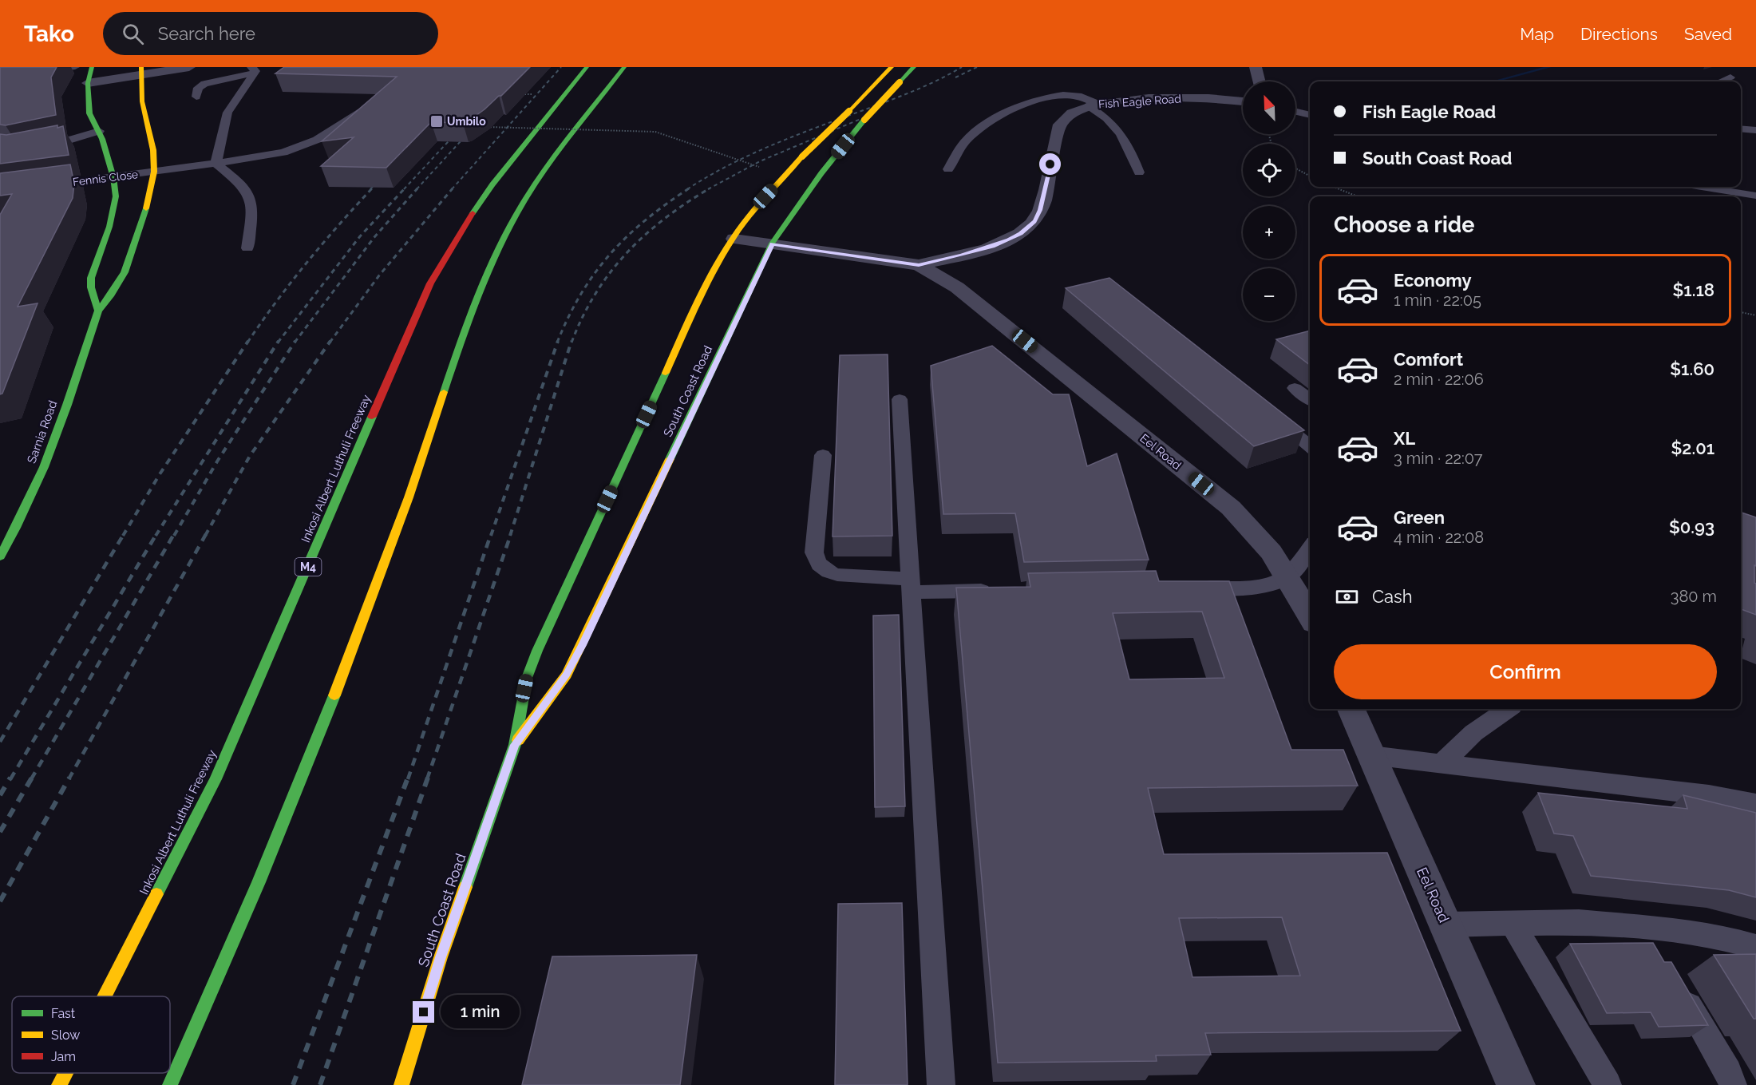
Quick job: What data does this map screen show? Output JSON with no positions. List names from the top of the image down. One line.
{"streets":{"main road":["South Coast Road","Sarnia Road","Inkosi Albert Luthuli Freeway","M4"],"street":["Fish Eagle Road","Eel Road"],"lane":["Fennis Close"]},"crossings":[["Fish Eagle Road","Eel Road"],["Fennis Close","Sarnia Road"]],"places":{"transit":["Umbilo"]},"legend":["Fast","Slow","Jam"],"north":"top left","page":{"header":"Tako","search":"Search here","nav":["Map","Directions","Saved"],"map_buttons":["+","−"],"banner":["Fish Eagle Road","South Coast Road"],"heading":"Choose a ride","list":[{"name":"Economy","note":"1 min · 22:05","value":"$1.18"},{"name":"Comfort","note":"2 min · 22:06","value":"$1.60"},{"name":"XL","note":"3 min · 22:07","value":"$2.01"},{"name":"Green","note":"4 min · 22:08","value":"$0.93"}],"pay":["Cash","380 m"],"buttons":"Confirm","bubble":"1 min"}}
